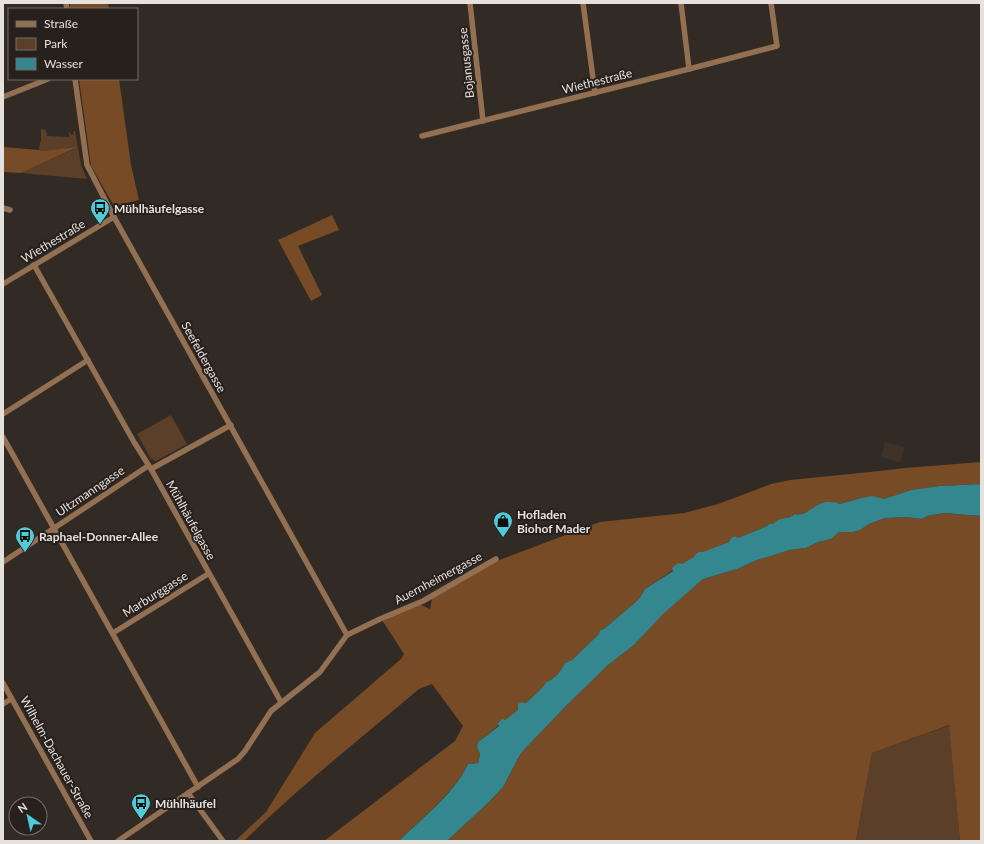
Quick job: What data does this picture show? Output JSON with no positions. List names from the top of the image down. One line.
{"streets":{"street":["Bojanusgasse","Wiethestraße","Seefeldergasse","Ultzmanngasse","Mühlhäufelgasse","Auernheimergasse","Marburggasse","Wilhelm-Dachauer-Straße"]},"crossings":[["Bojanusgasse","Wiethestraße"],["Wiethestraße","Seefeldergasse"],["Wiethestraße","Mühlhäufelgasse"],["Seefeldergasse","Ultzmanngasse"],["Seefeldergasse","Auernheimergasse"],["Ultzmanngasse","Mühlhäufelgasse"],["Mühlhäufelgasse","Auernheimergasse"],["Mühlhäufelgasse","Marburggasse"]],"places":{"bus stop":["Mühlhäufelgasse","Raphael-Donner-Allee","Mühlhäufel"],"shop":["Hofladen Biohof Mader"]},"legend":["Straße","Park","Wasser"],"north":"top left"}
